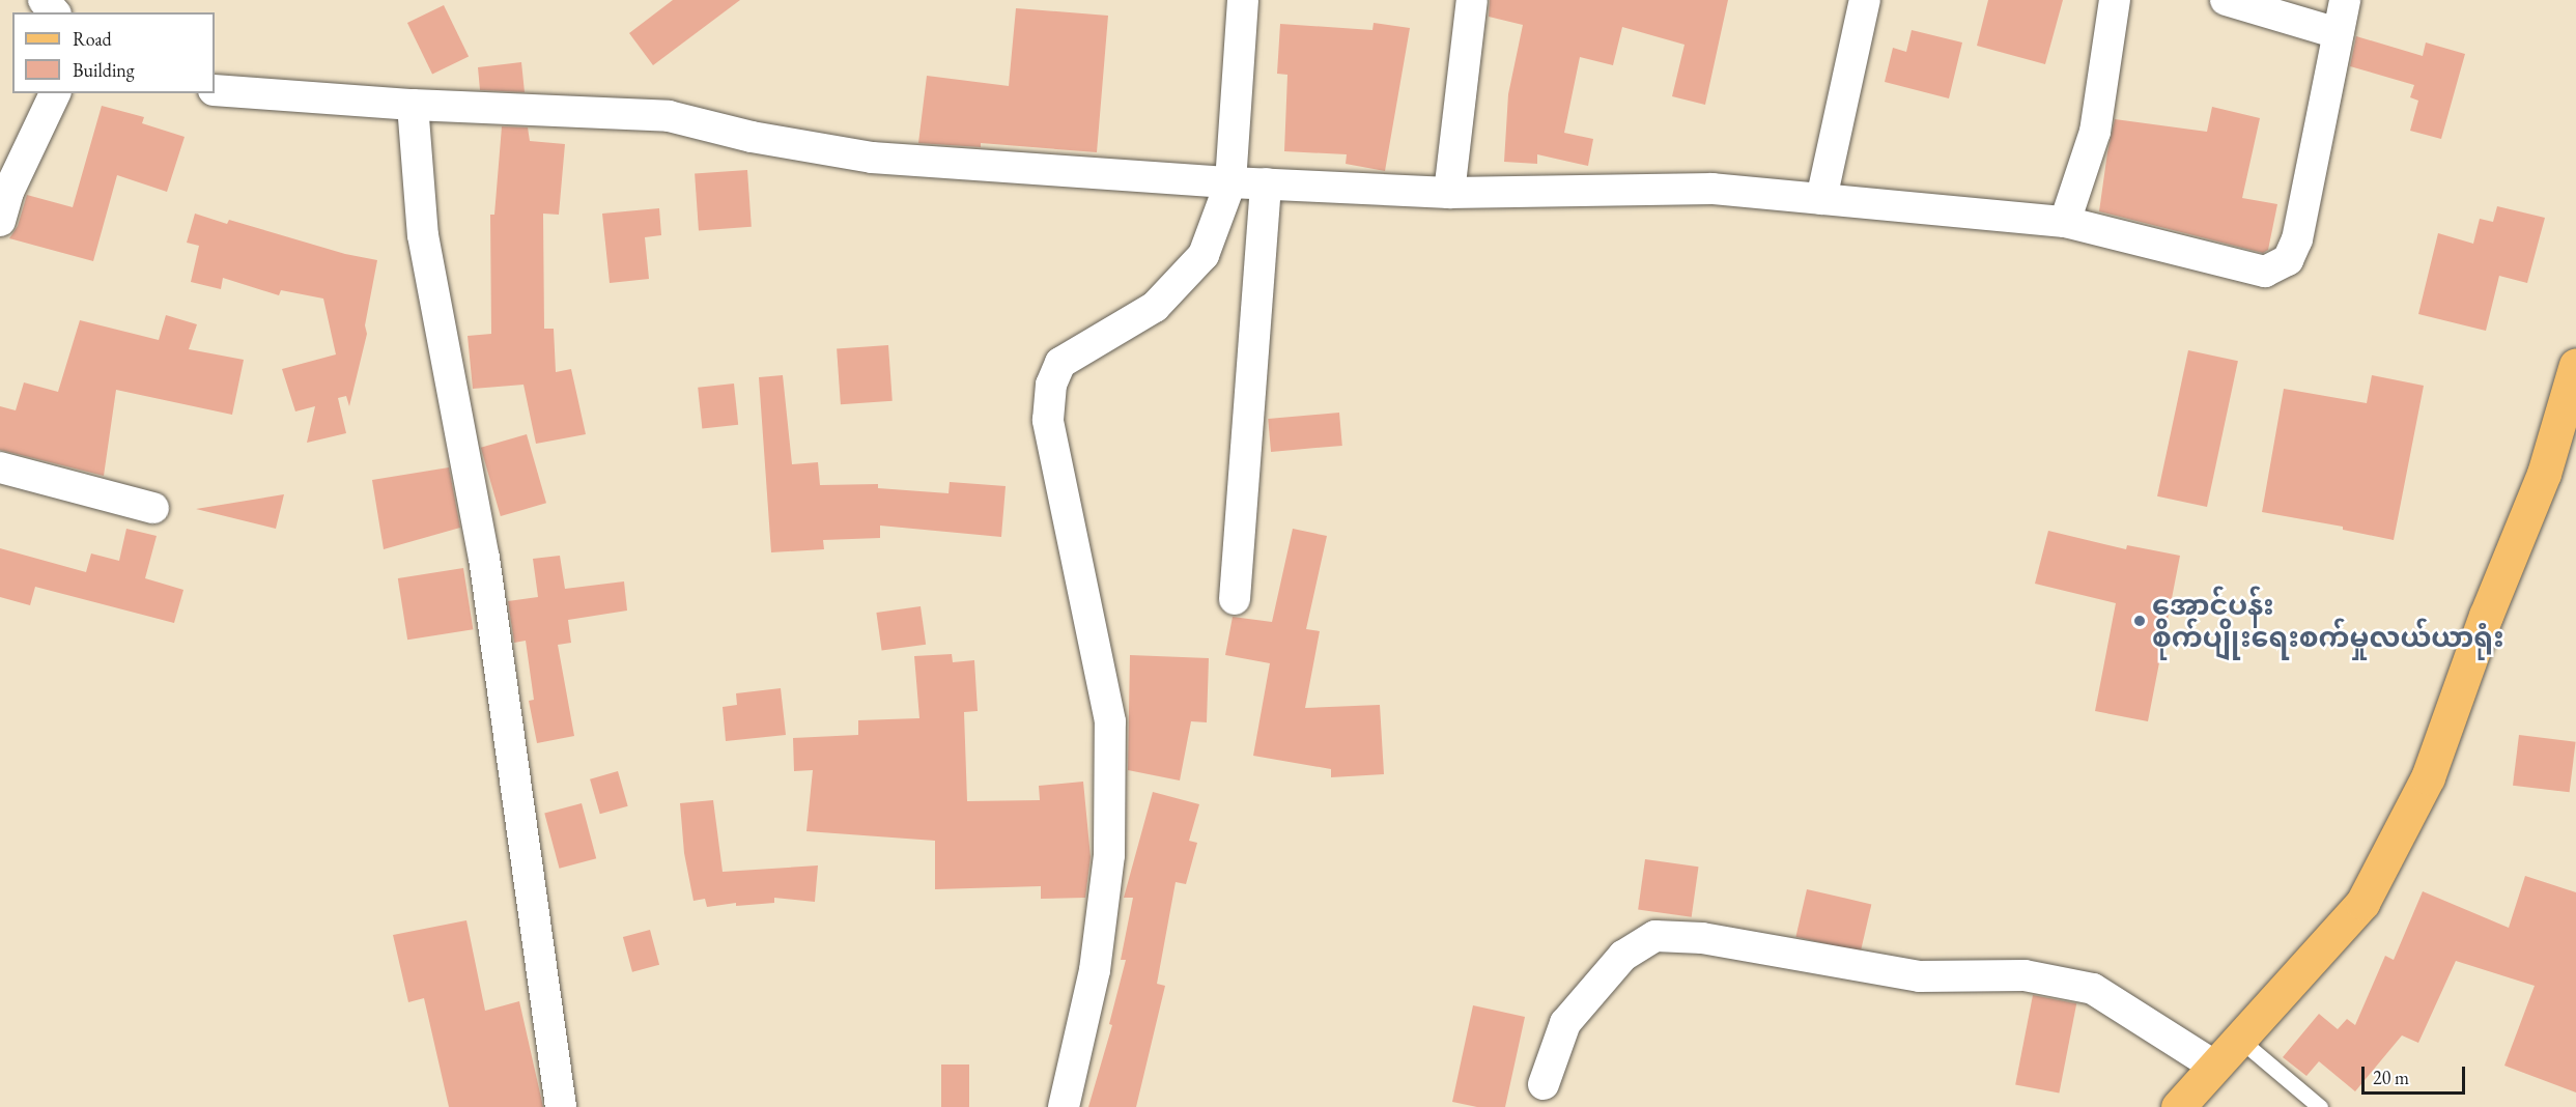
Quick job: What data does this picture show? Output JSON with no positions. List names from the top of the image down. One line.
{"places":["အောင်ပန်း စိုက်ပျိုးရေးစက်မှုလယ်ယာရုံး"],"legend":["Road","Building"],"scale_bar":"20 m"}
